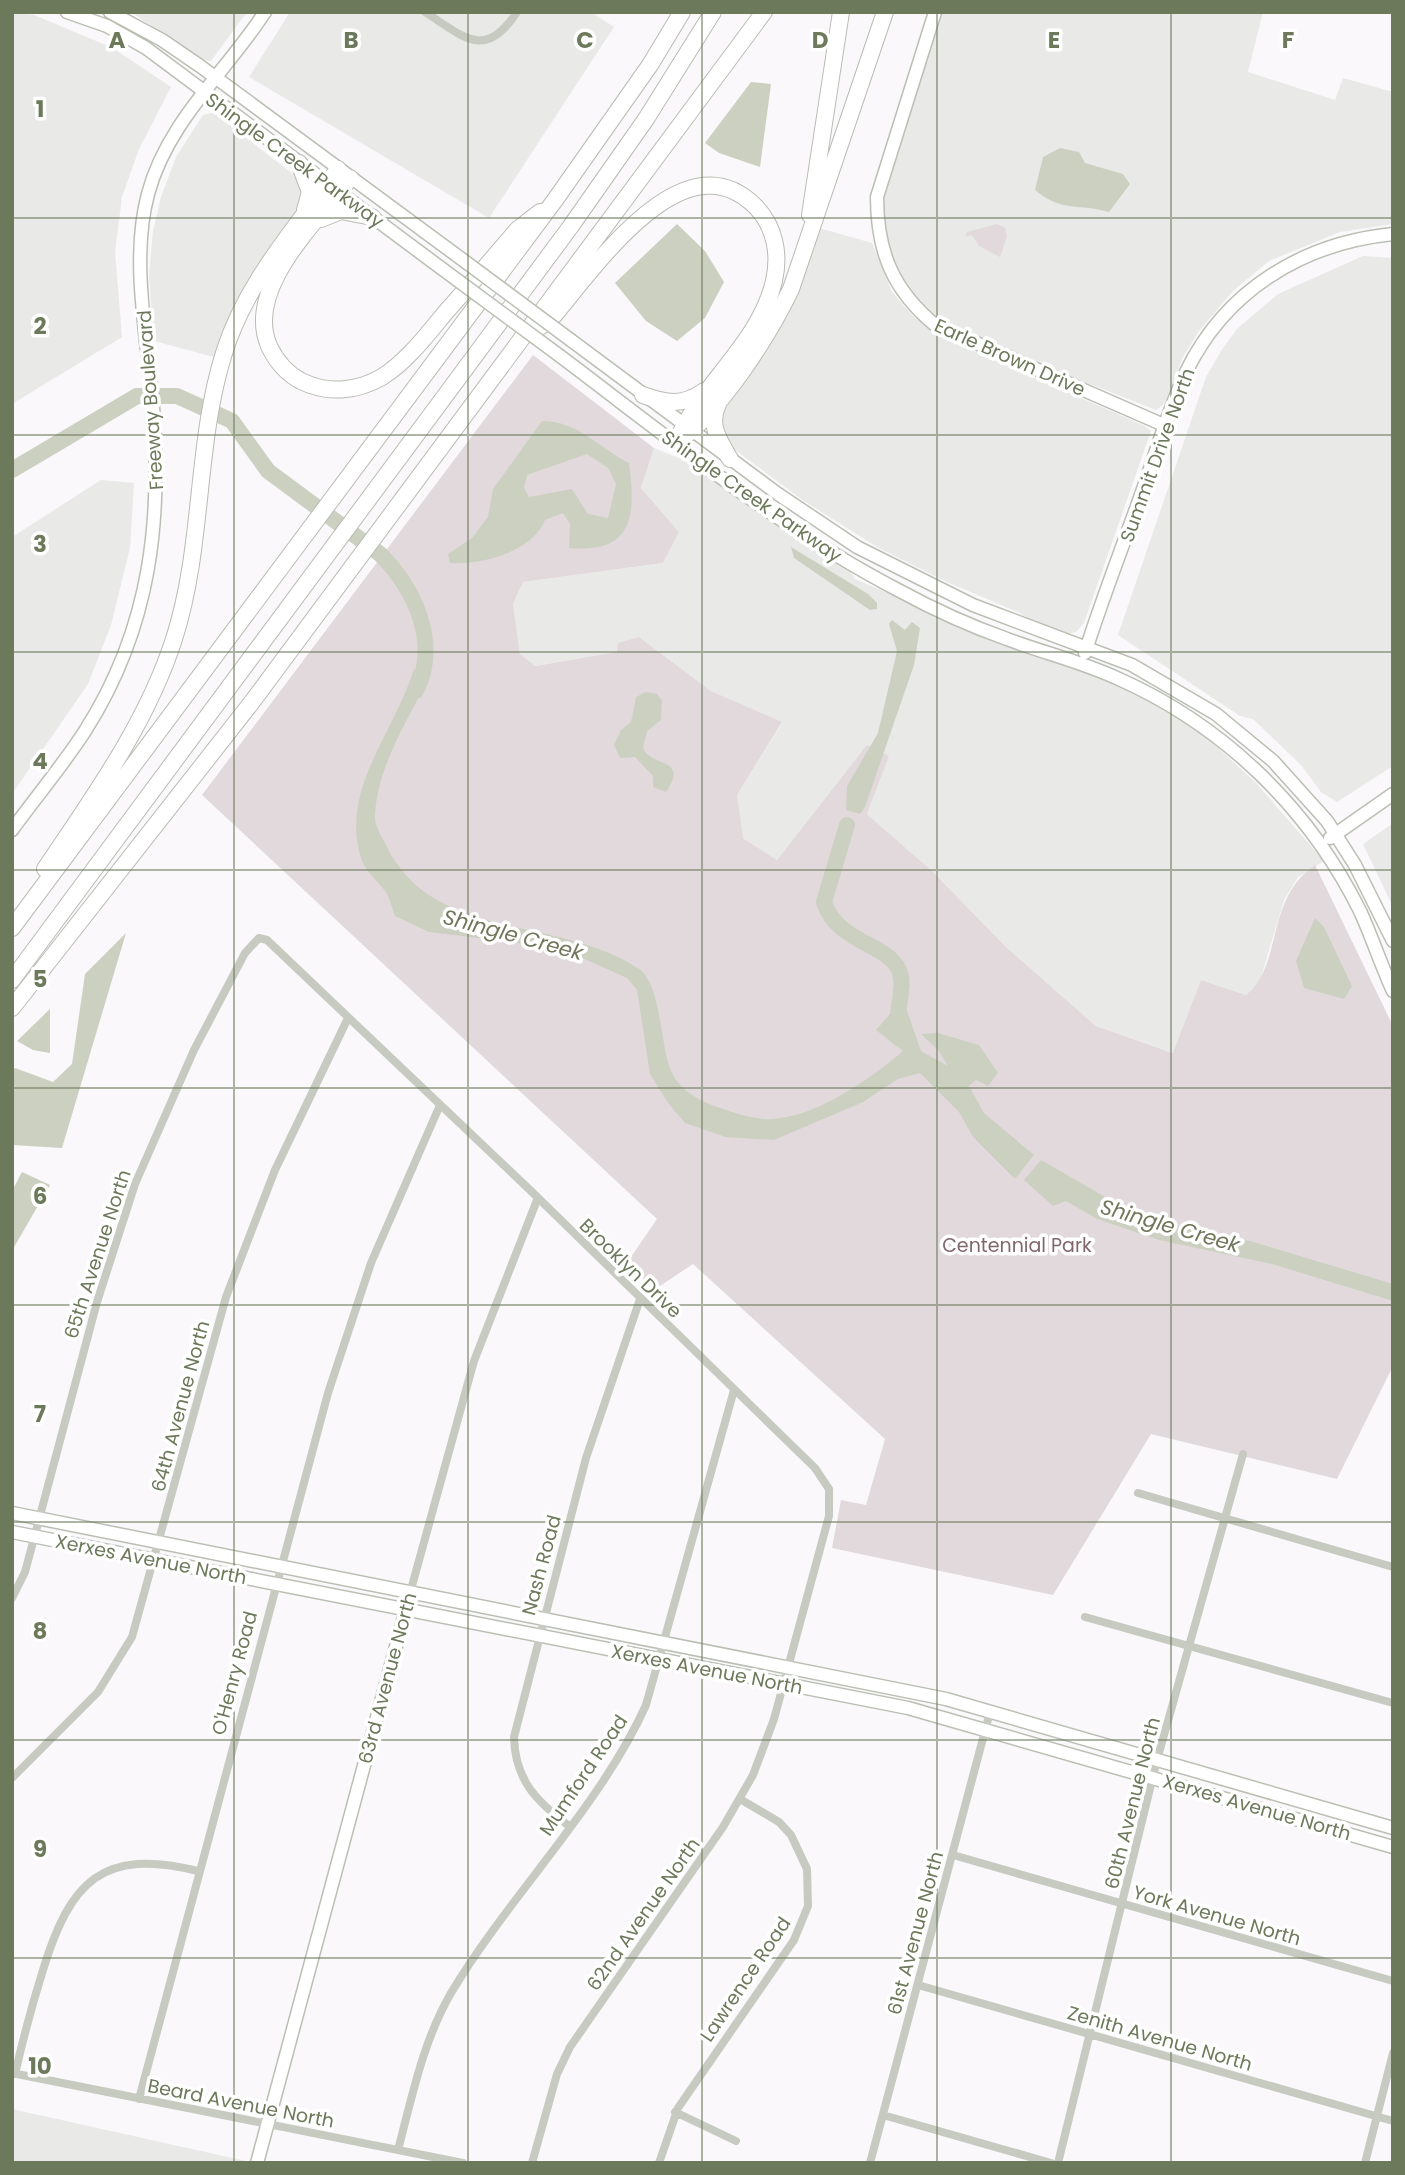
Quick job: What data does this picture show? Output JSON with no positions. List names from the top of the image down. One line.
{"streets":{"street":["Shingle Creek Parkway","Earle Brown Drive","Freeway Boulevard","Summit Drive North","65th Avenue North","Brooklyn Drive","64th Avenue North","Xerxes Avenue North","Nash Road","O'Henry Road","63rd Avenue North","Mumford Road","60th Avenue North","62nd Avenue North","York Avenue North","61st Avenue North","Lawrence Road","Zenith Avenue North","Beard Avenue North"]},"crossings":[["Shingle Creek Parkway","Freeway Boulevard"],["Shingle Creek Parkway","Summit Drive North"],["Earle Brown Drive","Summit Drive North"],["65th Avenue North","Brooklyn Drive"],["65th Avenue North","Xerxes Avenue North"],["Brooklyn Drive","64th Avenue North"],["Brooklyn Drive","Xerxes Avenue North"],["Brooklyn Drive","Nash Road"],["Brooklyn Drive","O'Henry Road"],["Brooklyn Drive","63rd Avenue North"],["Brooklyn Drive","Mumford Road"],["Brooklyn Drive","62nd Avenue North"],["64th Avenue North","Xerxes Avenue North"],["Xerxes Avenue North","Nash Road"],["Xerxes Avenue North","O'Henry Road"],["Xerxes Avenue North","63rd Avenue North"],["Xerxes Avenue North","Mumford Road"],["Xerxes Avenue North","60th Avenue North"],["Xerxes Avenue North","62nd Avenue North"],["Xerxes Avenue North","61st Avenue North"],["Nash Road","Mumford Road"],["O'Henry Road","Beard Avenue North"],["63rd Avenue North","Beard Avenue North"],["Mumford Road","Beard Avenue North"],["60th Avenue North","York Avenue North"],["60th Avenue North","Zenith Avenue North"],["62nd Avenue North","Lawrence Road"],["York Avenue North","61st Avenue North"],["61st Avenue North","Zenith Avenue North"]],"water":["Shingle Creek"],"parks":["Centennial Park"],"grid":{"columns":["A","B","C","D","E","F"],"rows":["1","2","3","4","5","6","7","8","9","10"]}}
